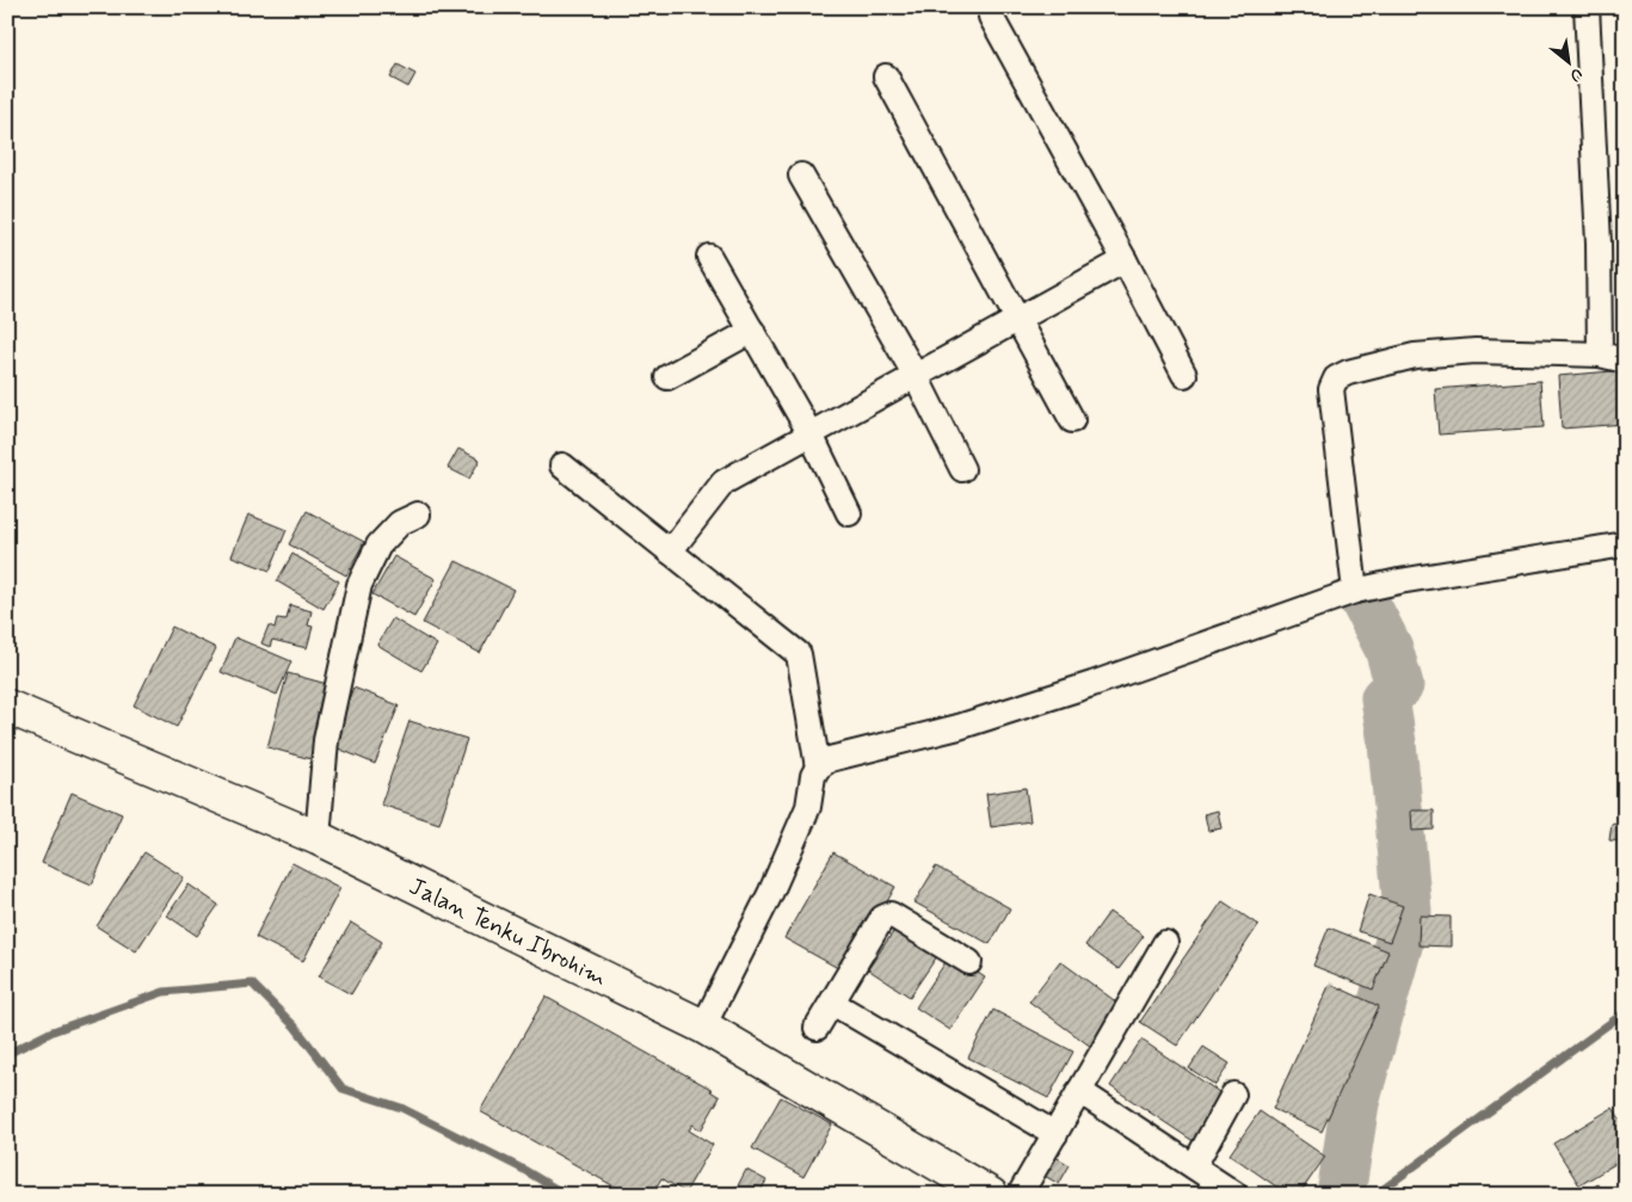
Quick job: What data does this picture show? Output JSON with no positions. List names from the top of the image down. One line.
{"streets":{"main road":["Jalan Tenku Ibrohim"]},"north":"bottom right"}
